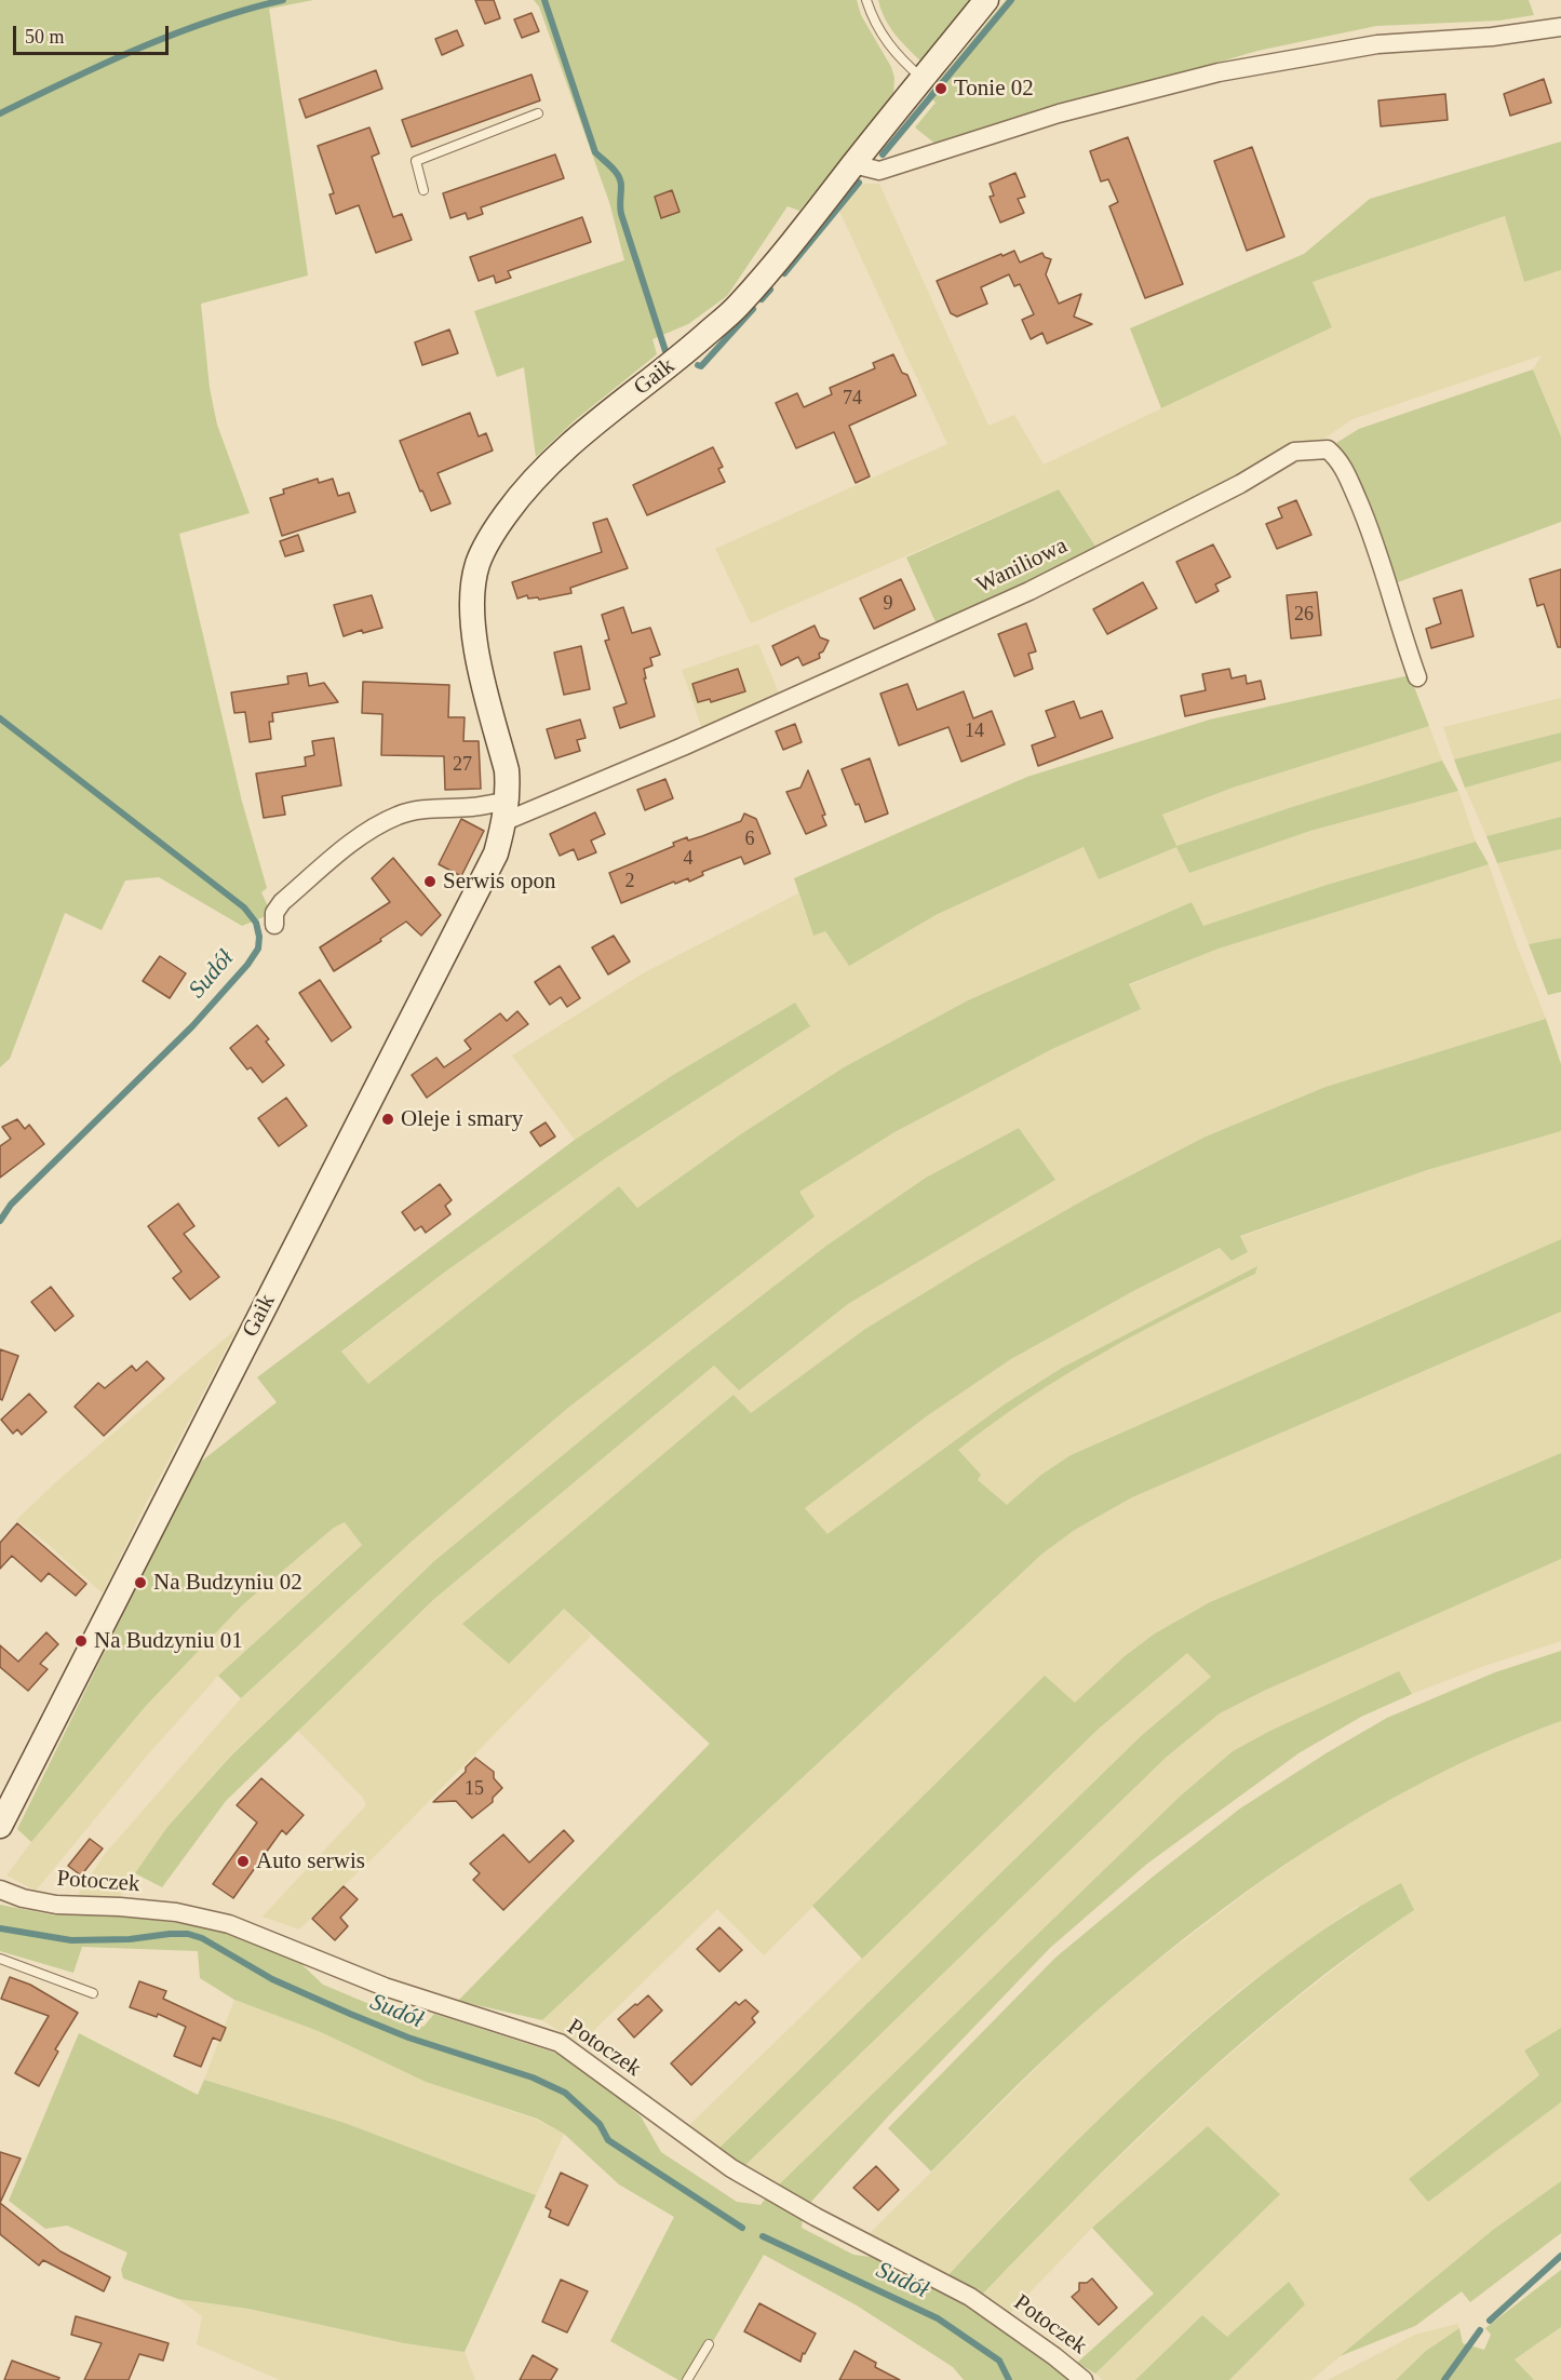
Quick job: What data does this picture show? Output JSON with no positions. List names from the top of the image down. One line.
{"streets":{"street":["Gaik","Waniliowa","Potoczek"]},"crossings":[["Gaik","Waniliowa"]],"water":["Sudół"],"places":["Tonie 02","Serwis opon","Oleje i smary","Na Budzyniu 02","Na Budzyniu 01","Auto serwis"],"house_numbers":["74","9","26","14","27","6","4","2","15"],"scale_bar":"50 m"}
